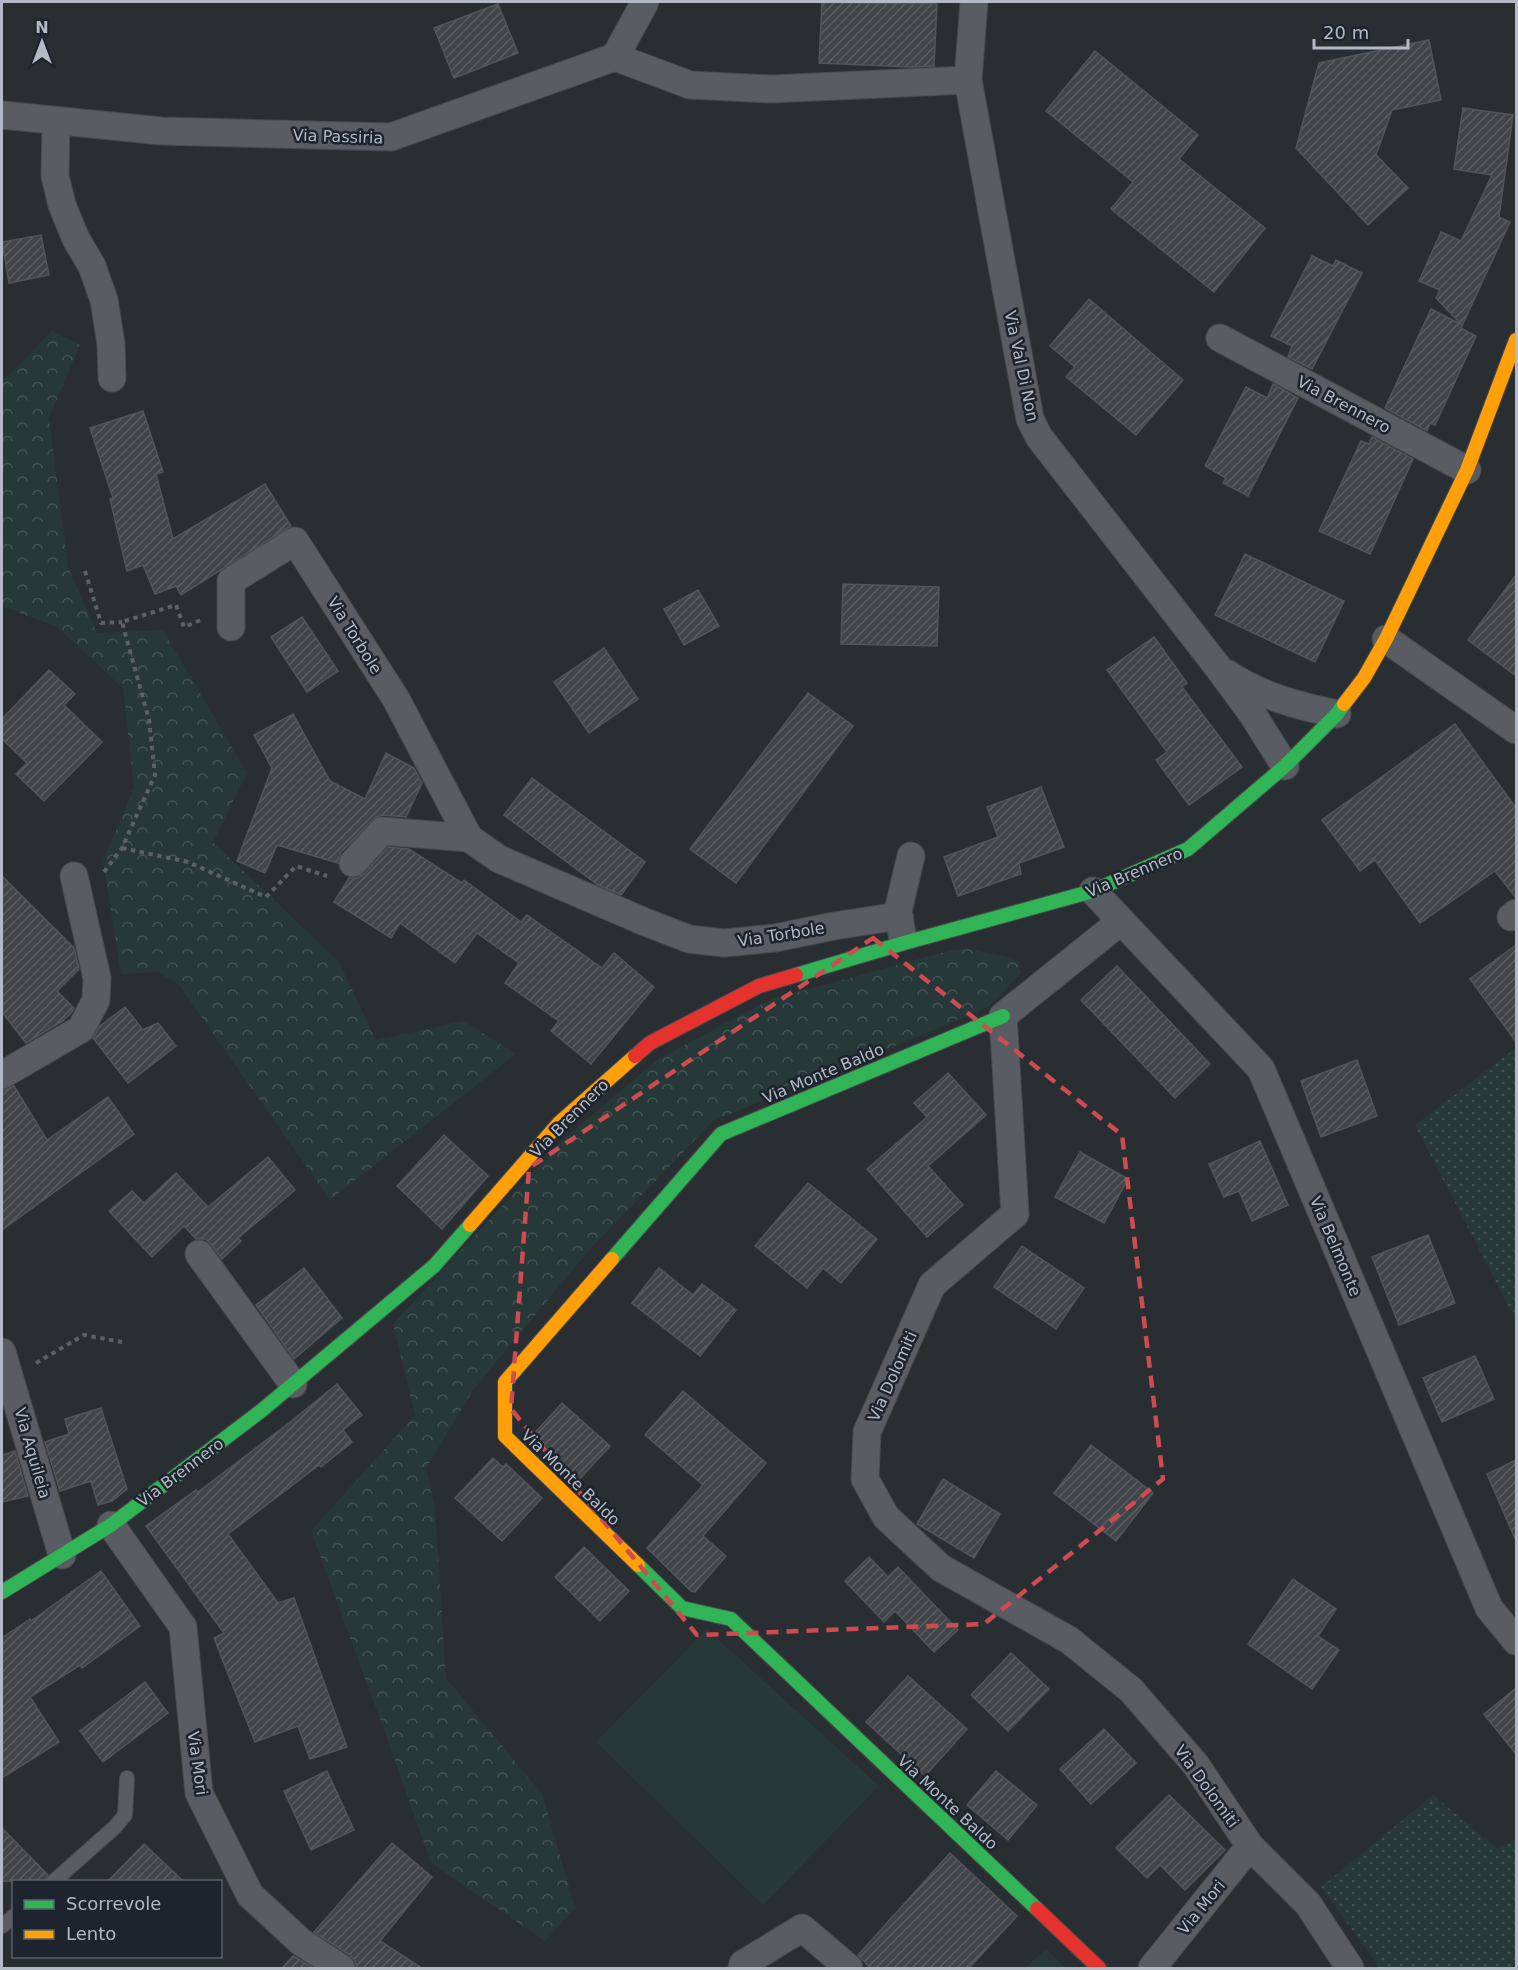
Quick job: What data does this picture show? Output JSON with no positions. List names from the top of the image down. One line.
{"streets":{"street":["Via Passiria","Via Val Di Non","Via Brennero","Via Torbole","Via Monte Baldo","Via Belmonte","Via Dolomiti","Via Aquileia","Via Mori"]},"crossings":[["Via Val Di Non","Via Brennero"],["Via Brennero","Via Belmonte"],["Via Brennero","Via Aquileia"],["Via Brennero","Via Mori"],["Via Monte Baldo","Via Dolomiti"],["Via Dolomiti","Via Mori"]],"legend":["Scorrevole","Lento"],"scale_bar":"20 m","north":"top"}
